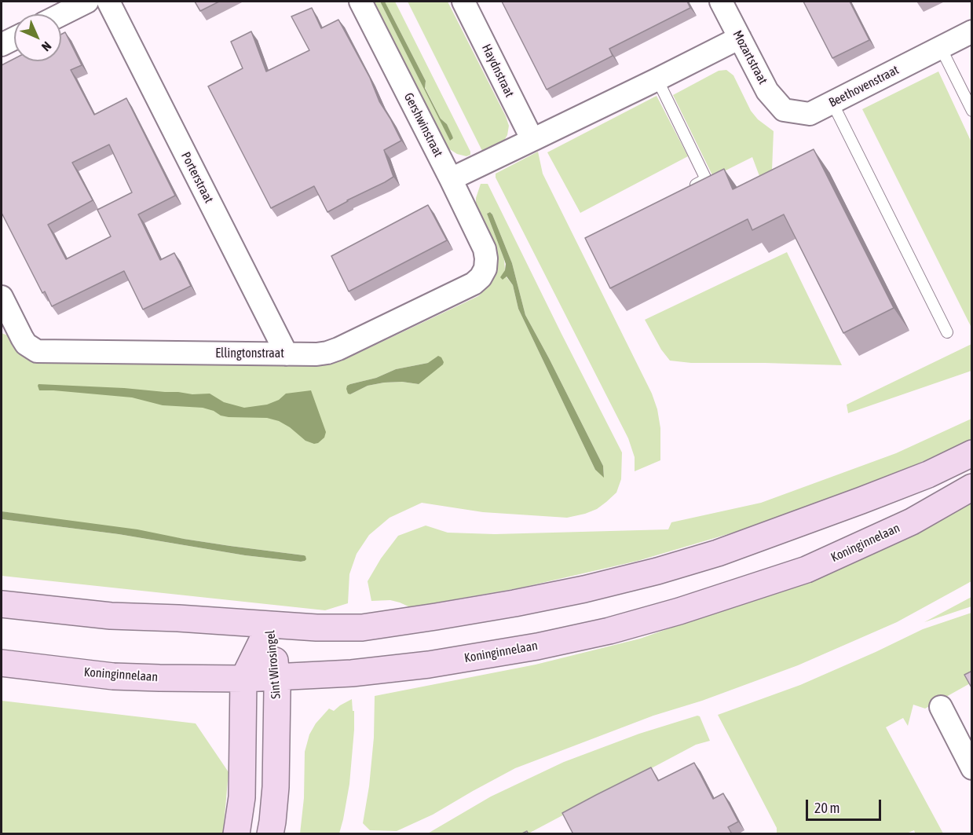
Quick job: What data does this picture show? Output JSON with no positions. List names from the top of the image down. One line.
{"streets":{"main road":["Koninginnelaan","Sint Wirosingel"],"street":["Mozartstraat","Haydnstraat","Beethovenstraat","Gershwinstraat","Porterstraat","Ellingtonstraat"]},"crossings":[["Mozartstraat","Beethovenstraat"],["Gershwinstraat","Ellingtonstraat"],["Porterstraat","Ellingtonstraat"],["Koninginnelaan","Sint Wirosingel"]],"scale_bar":"20 m","north":"bottom right"}
